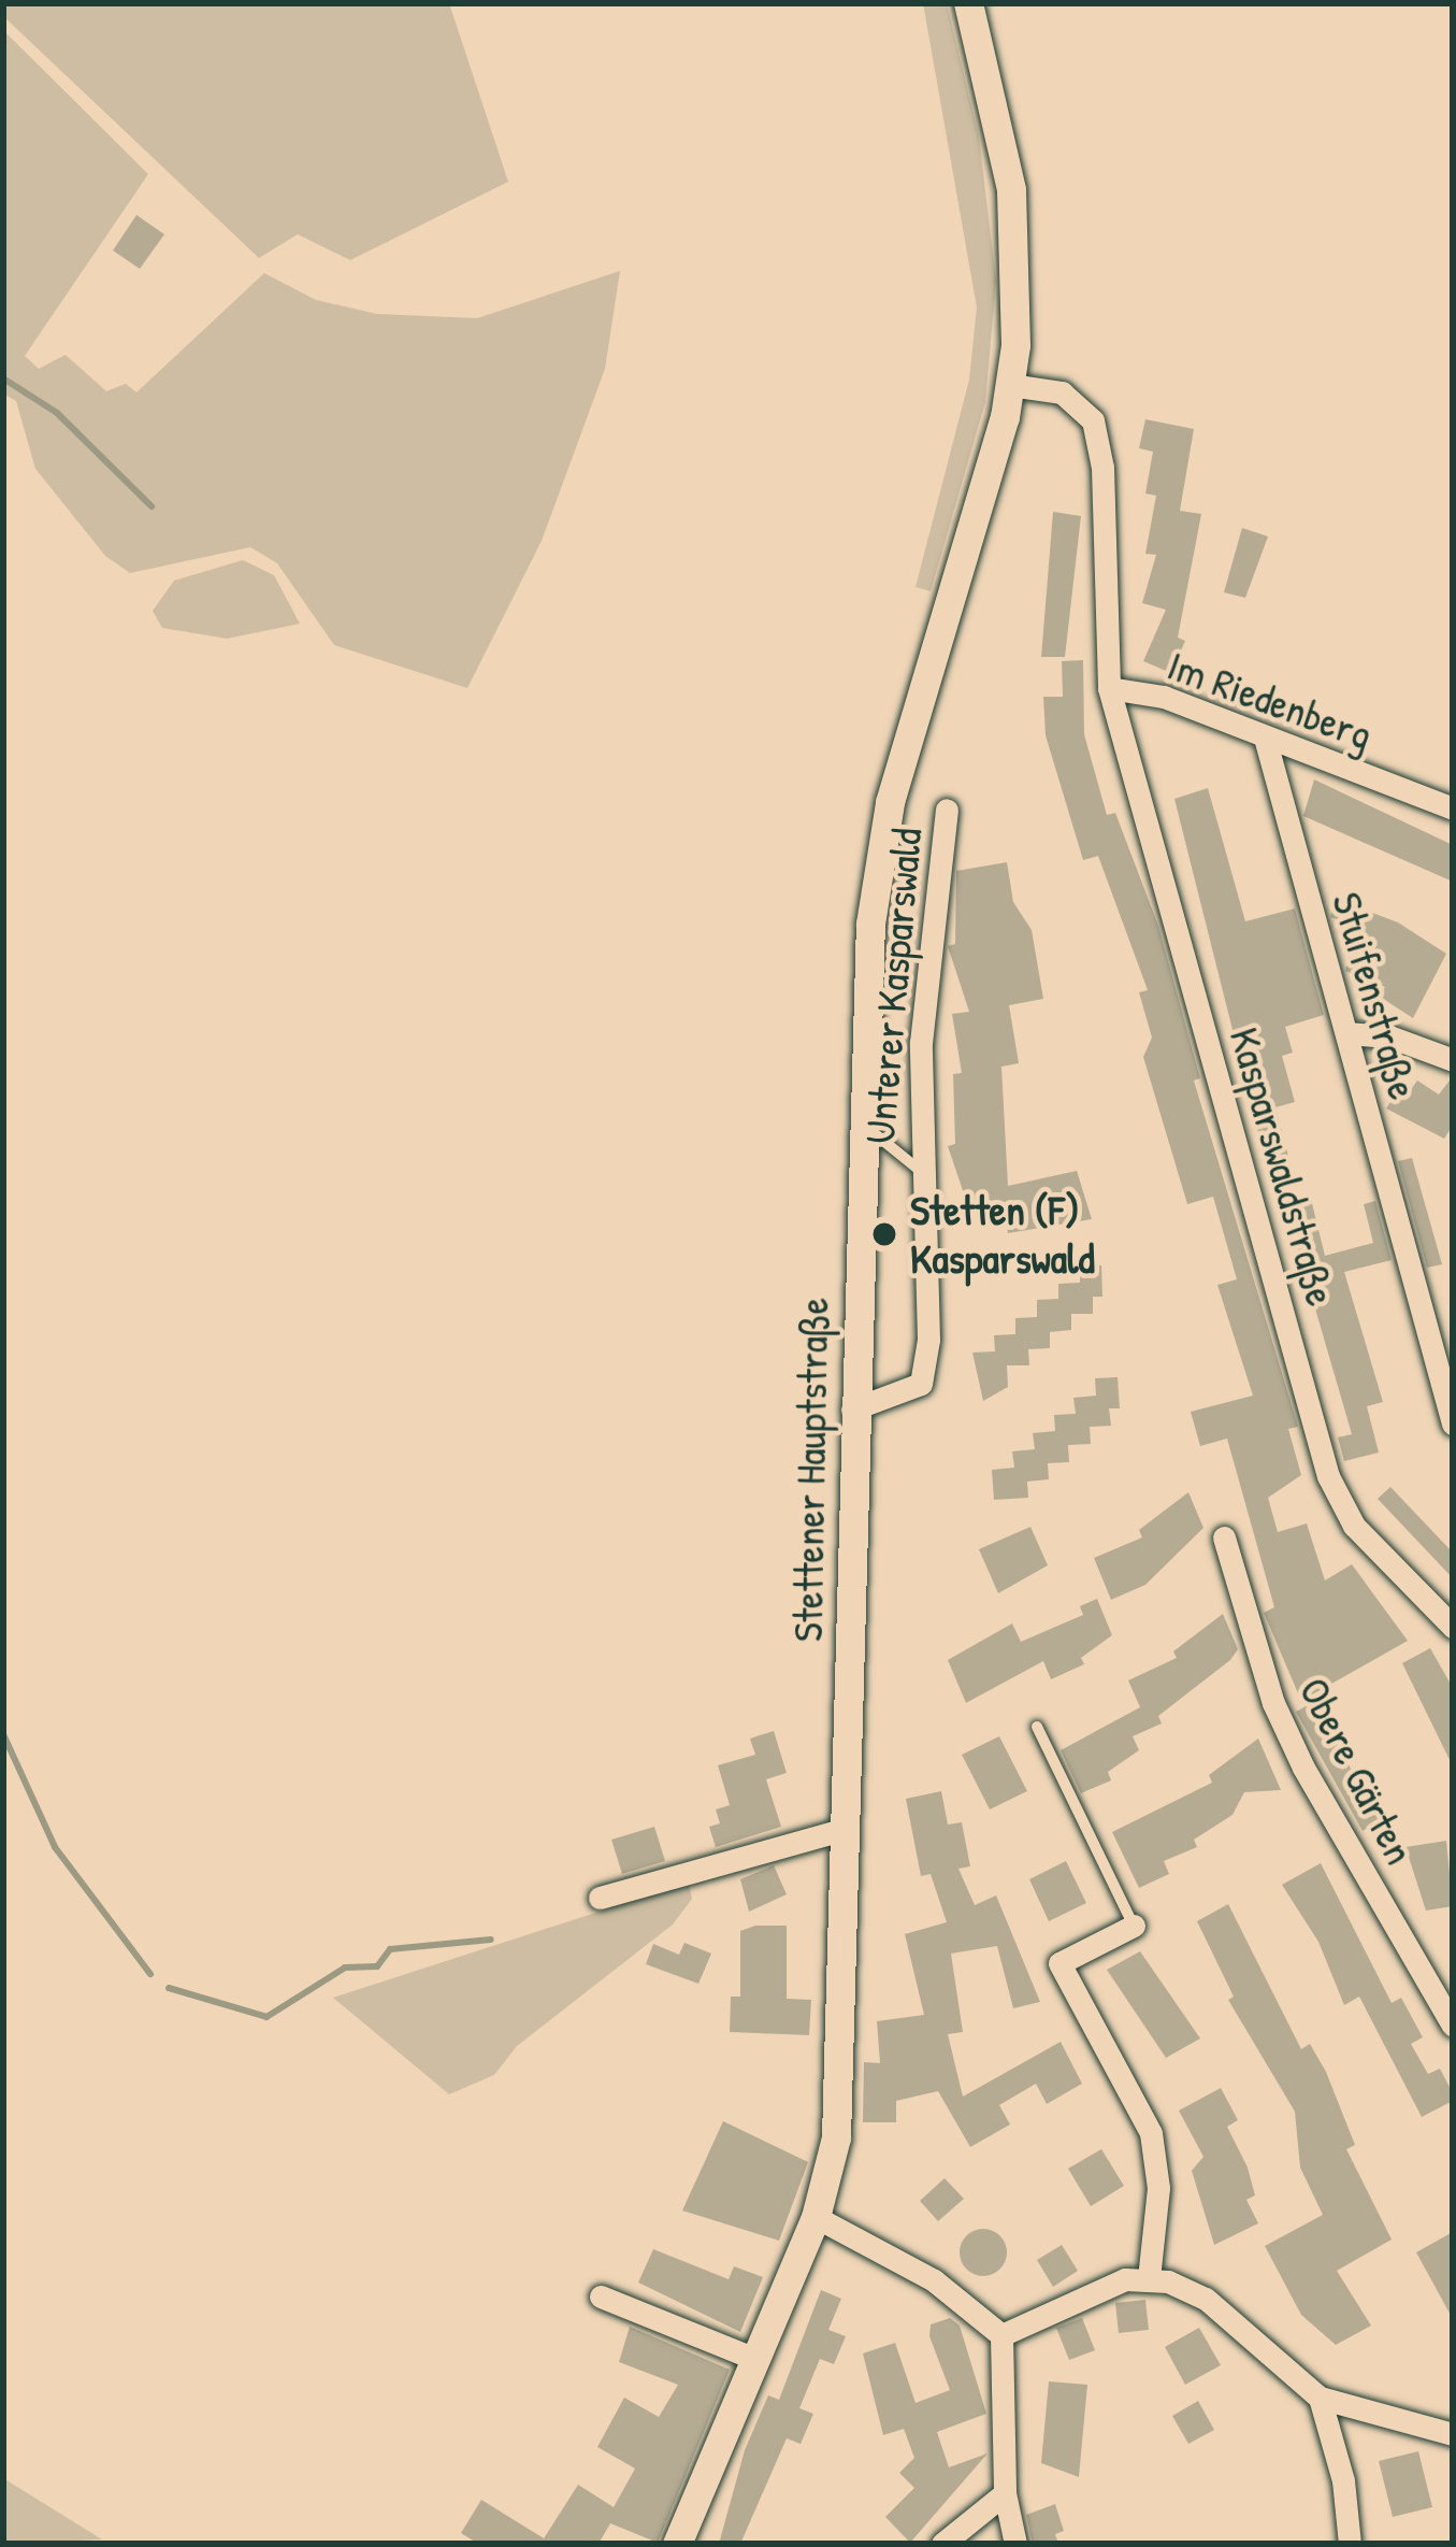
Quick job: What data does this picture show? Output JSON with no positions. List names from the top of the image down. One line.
{"streets":{"street":["Im Riedenberg","Unterer Kasparswald","Stuifenstraße","Kasparswaldstraße","Stettener Hauptstraße","Obere Gärten"]},"crossings":[["Im Riedenberg","Stuifenstraße"],["Im Riedenberg","Kasparswaldstraße"],["Im Riedenberg","Stettener Hauptstraße"],["Unterer Kasparswald","Stettener Hauptstraße"]],"places":["Stetten (F) Kasparswald"]}
